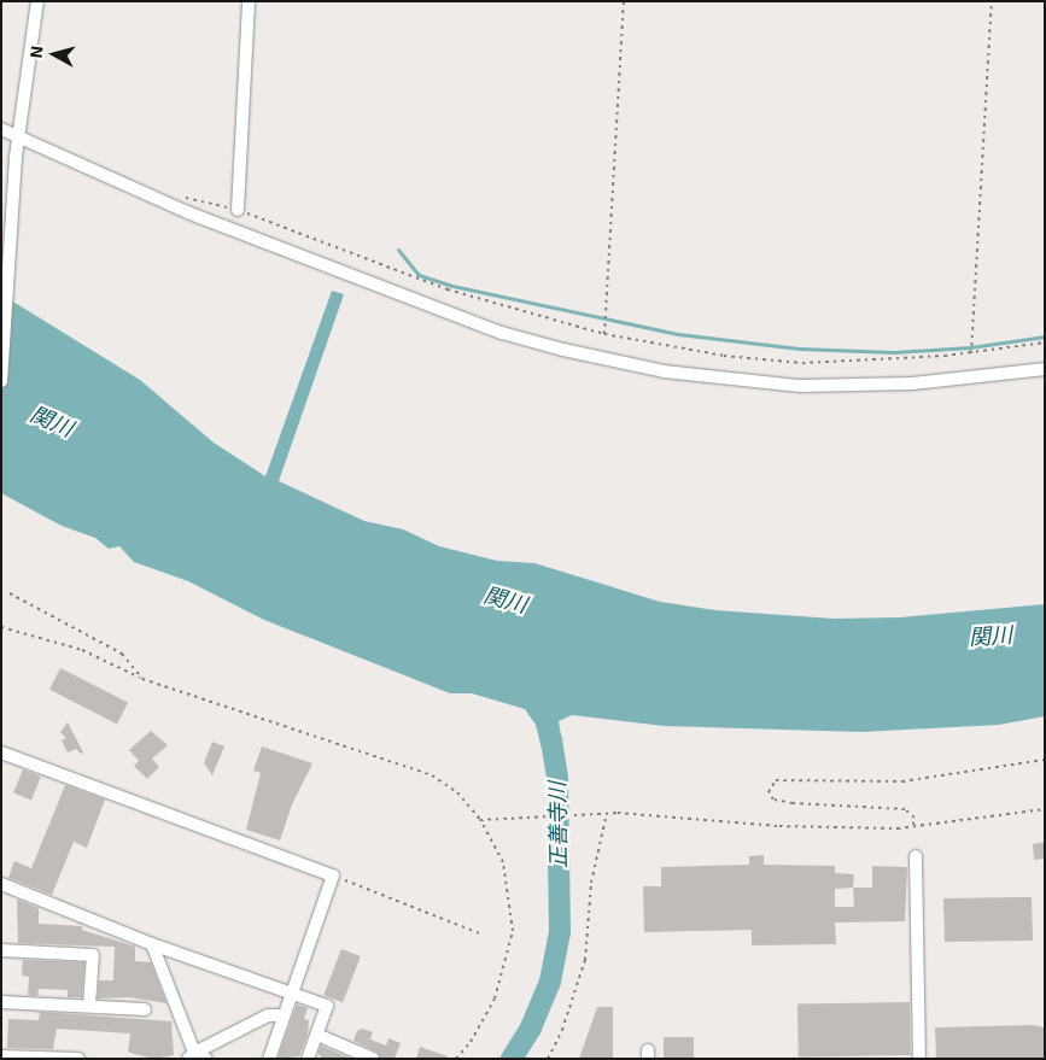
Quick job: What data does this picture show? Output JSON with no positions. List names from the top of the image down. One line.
{"water":["関川","正善寺川"],"north":"left"}
